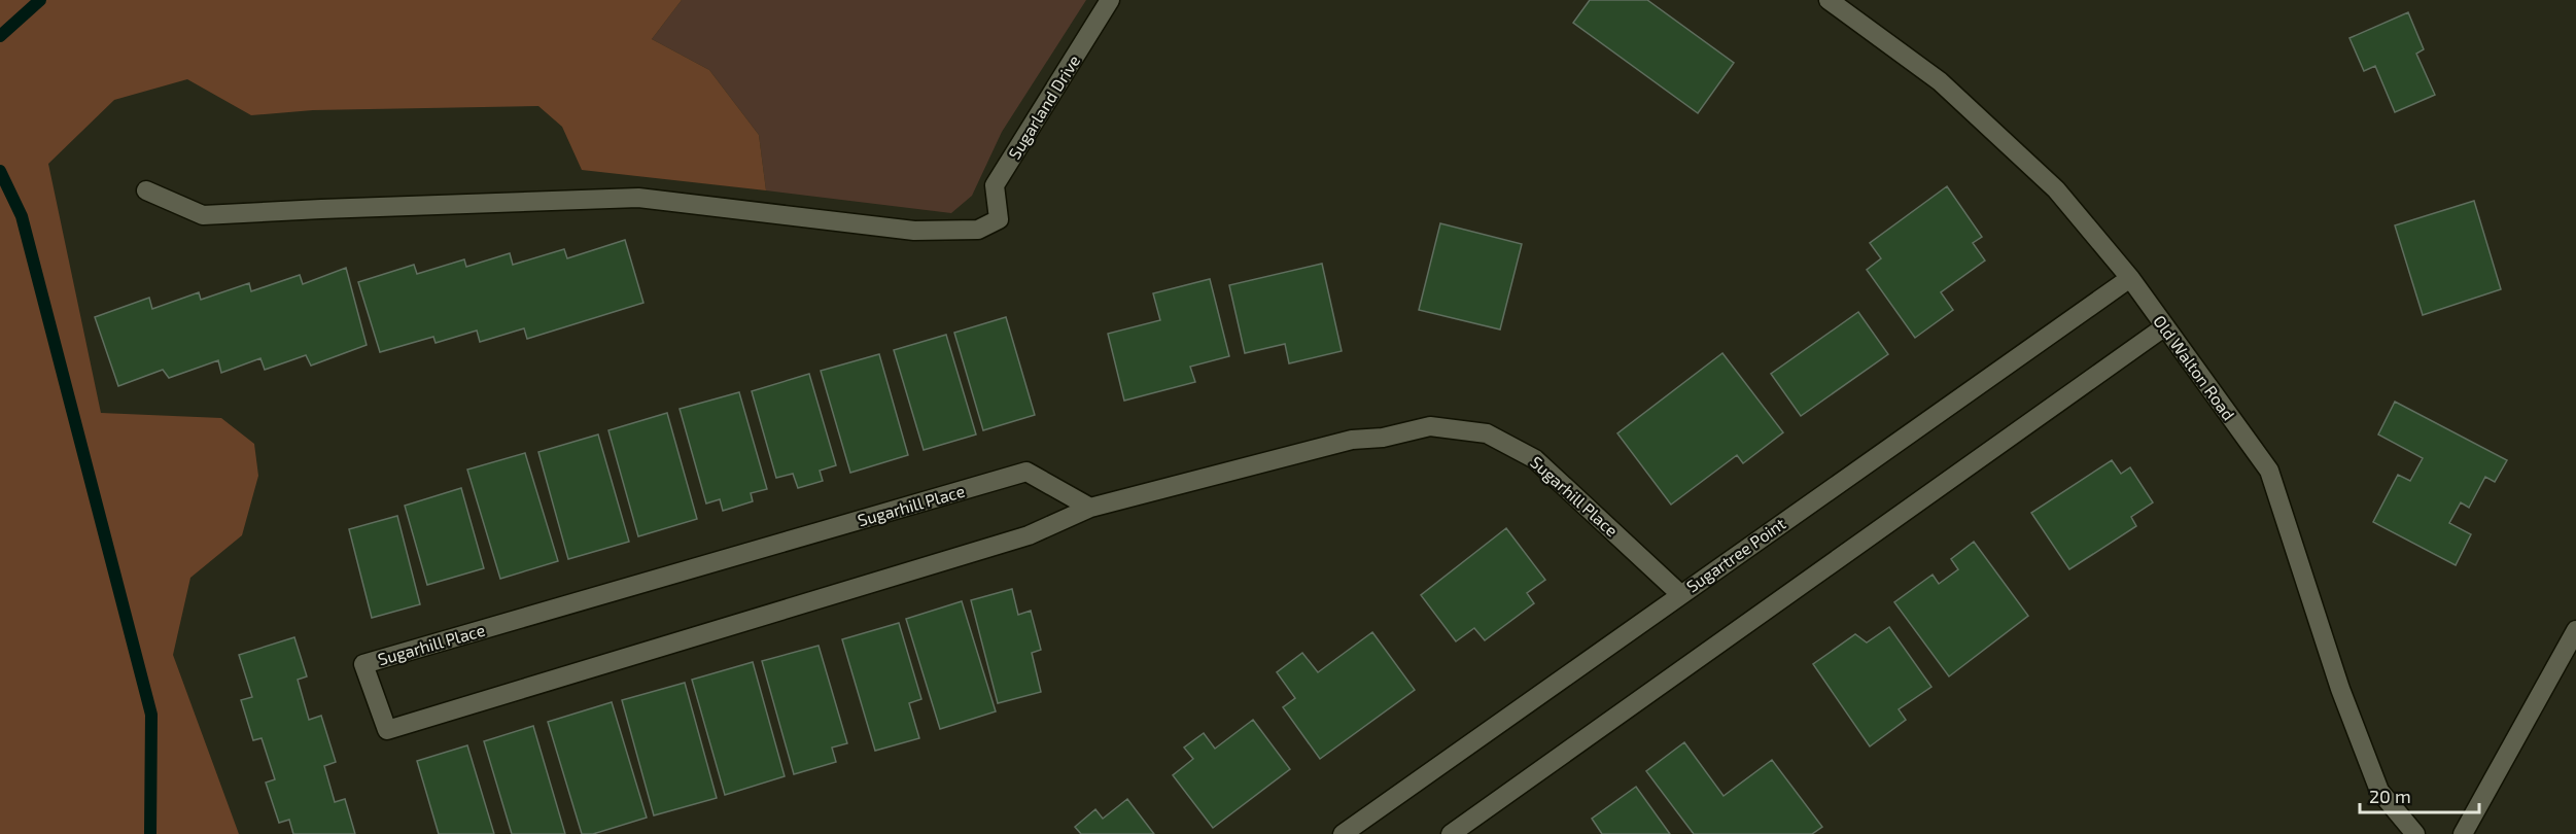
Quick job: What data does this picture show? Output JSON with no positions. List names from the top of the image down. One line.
{"streets":{"street":["Sugarland Drive","Old Walton Road","Sugarhill Place","Sugartree Point"]},"crossings":[["Old Walton Road","Sugartree Point"],["Sugarhill Place","Sugartree Point"]],"scale_bar":"20 m"}
